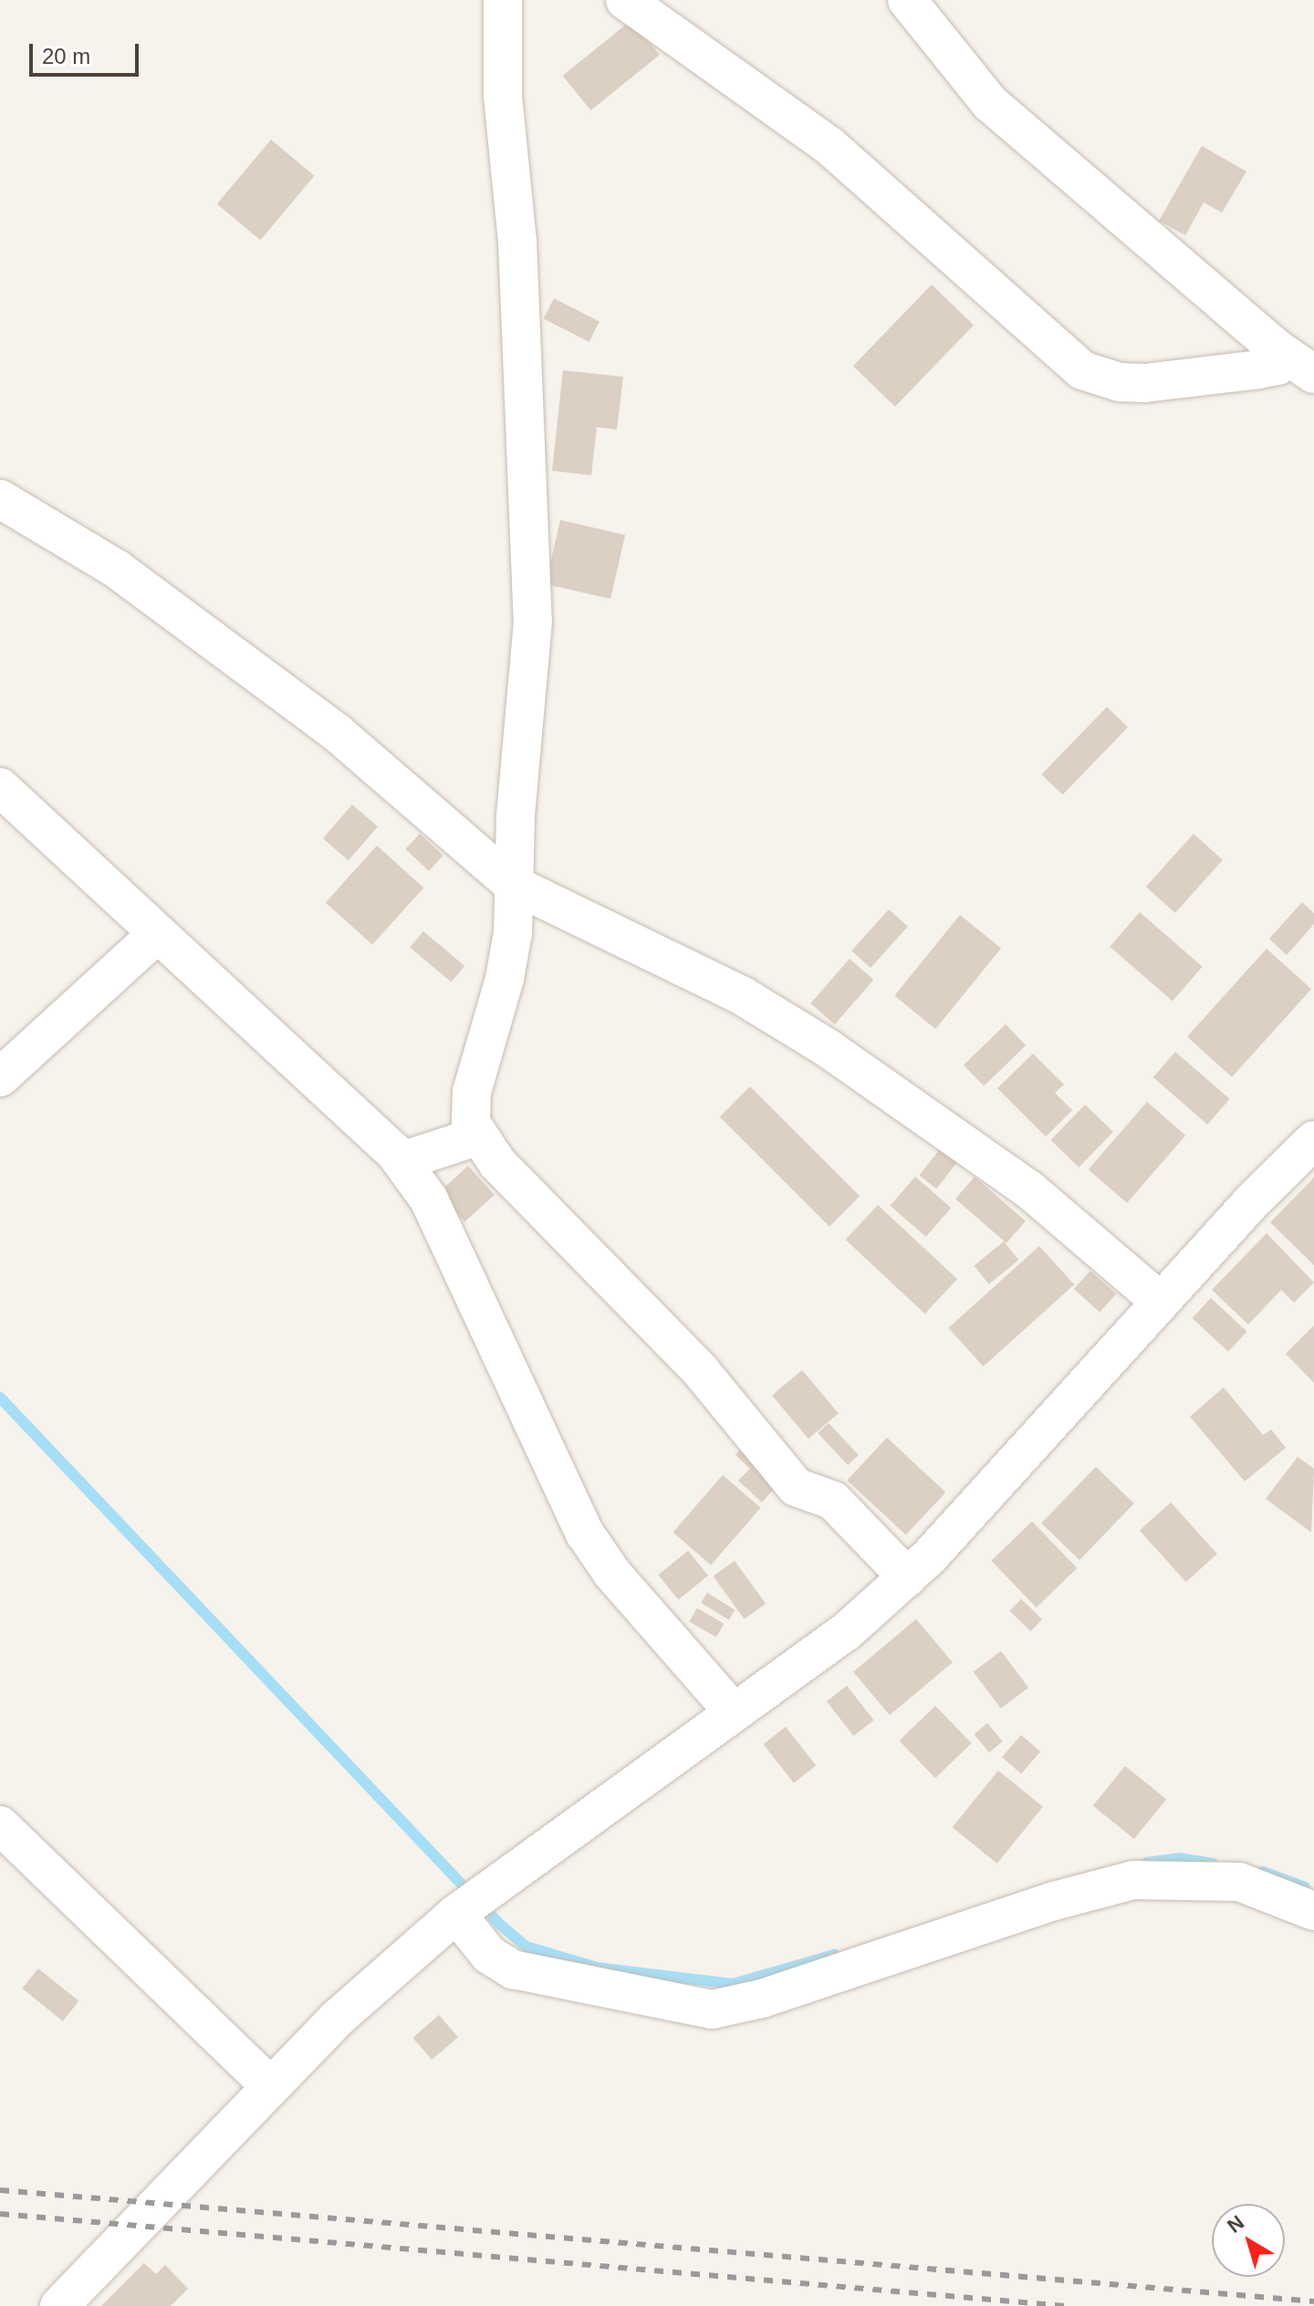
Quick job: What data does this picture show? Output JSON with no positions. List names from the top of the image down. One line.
{"scale_bar":"20 m","north":"top left"}
